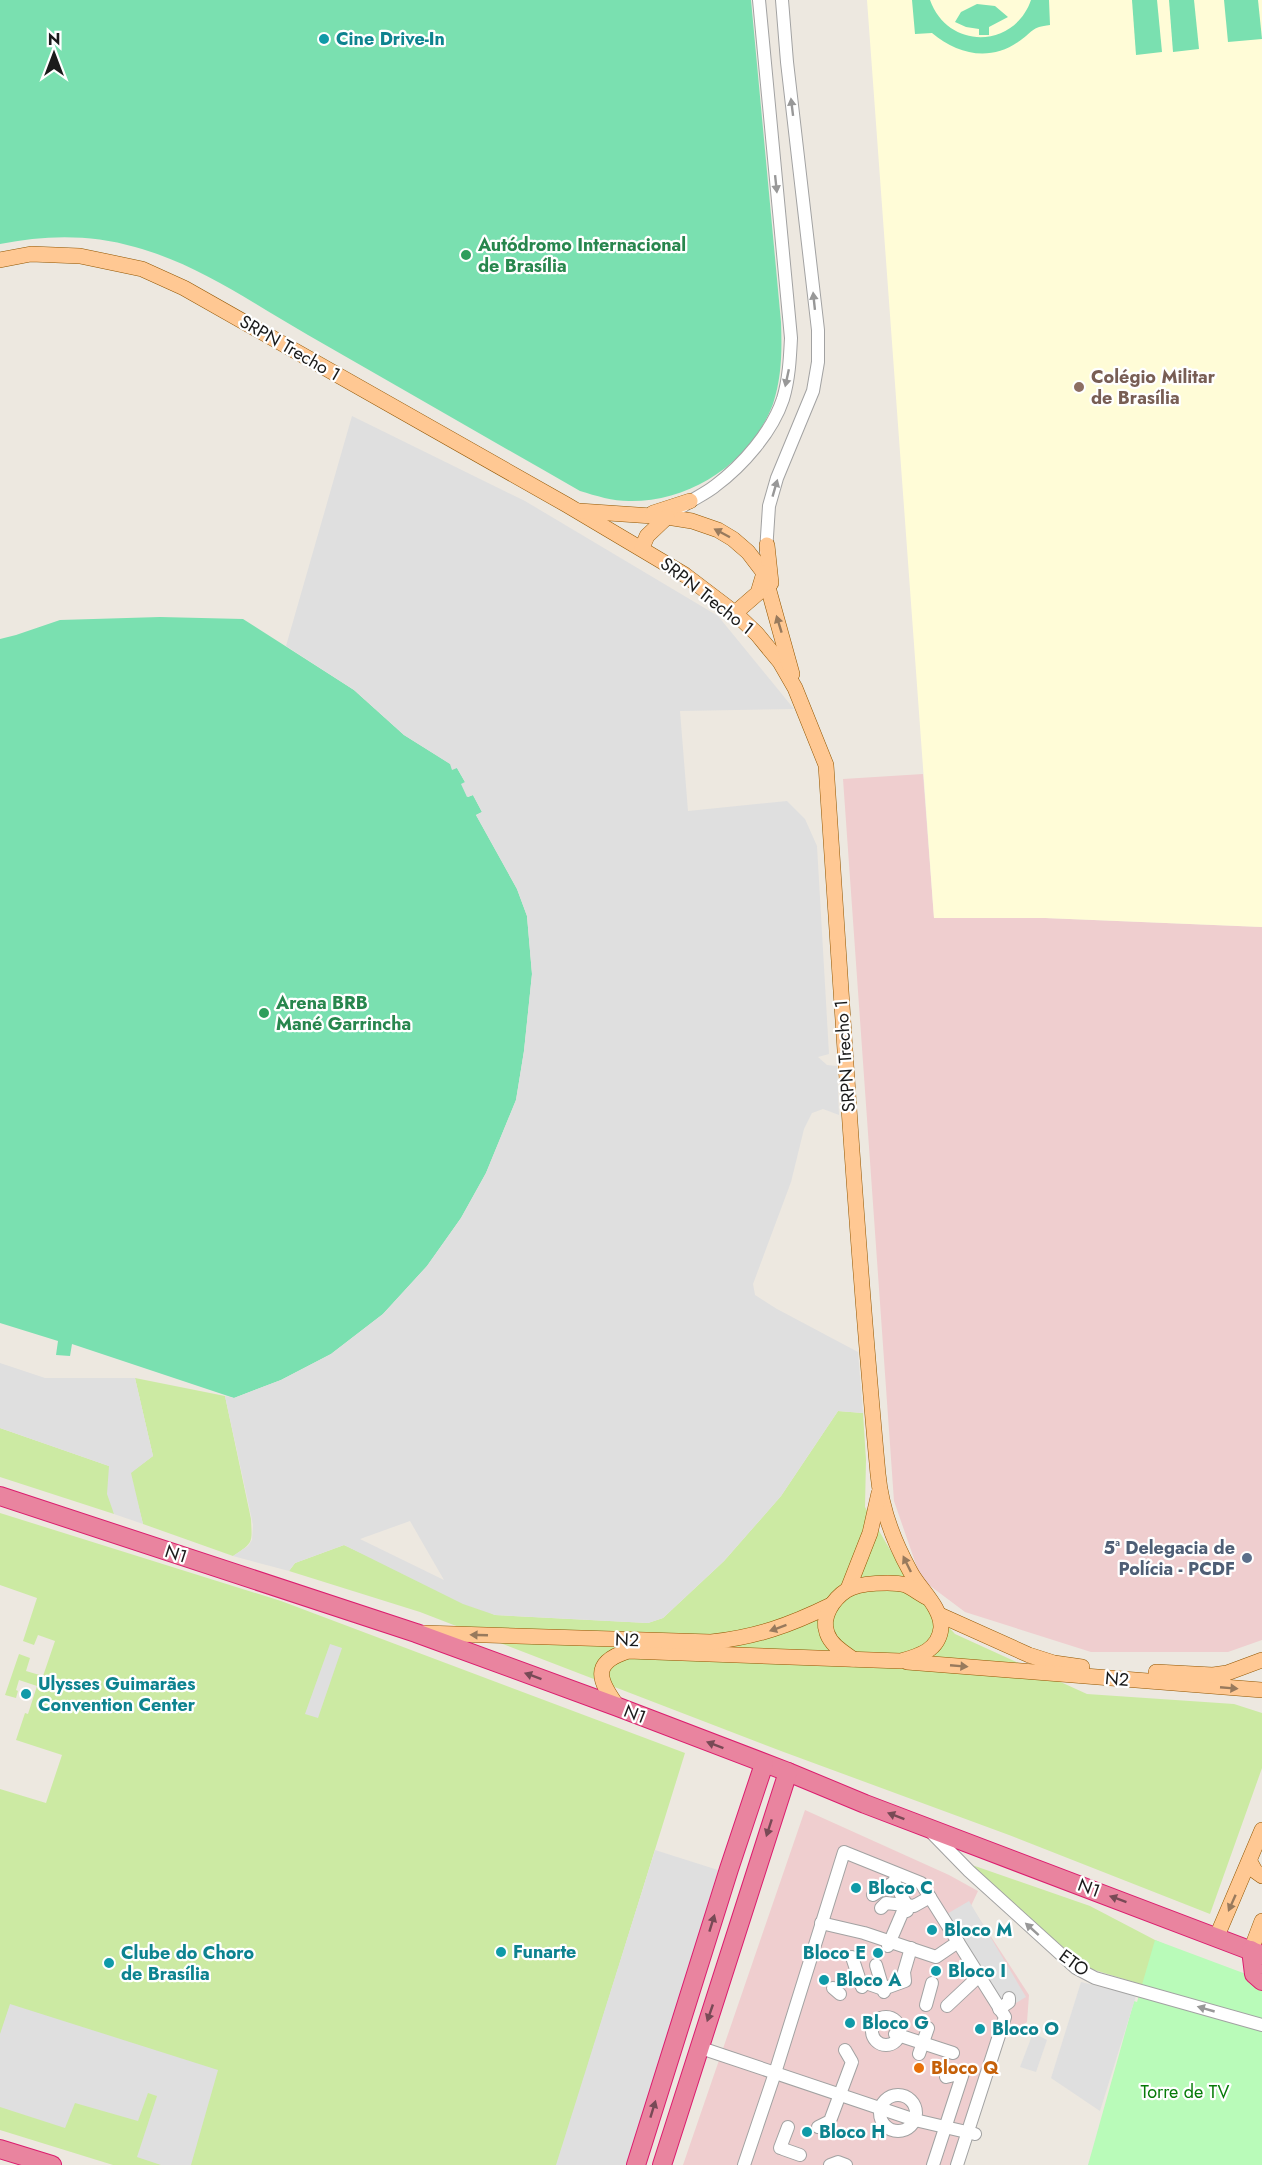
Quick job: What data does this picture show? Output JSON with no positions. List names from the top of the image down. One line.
{"streets":{"highway":["N1"],"main road":["SRPN Trecho 1","N2"],"street":["ETO"]},"crossings":[["SRPN Trecho 1","N2"],["N1","N2"],["N1","ETO"]],"one_way":["N1","ETO"],"parks":["Torre de TV"],"places":["Cine Drive-In","Autódromo Internacional de Brasília","Colégio Militar de Brasília","Arena BRB Mané Garrincha","5ª Delegacia de Polícia - PCDF","Ulysses Guimarães Convention Center","Bloco C","Bloco M","Funarte","Bloco E","Clube do Choro de Brasília","Bloco I","Bloco A","Bloco G","Bloco O","Bloco Q","Bloco H"],"north":"top"}
